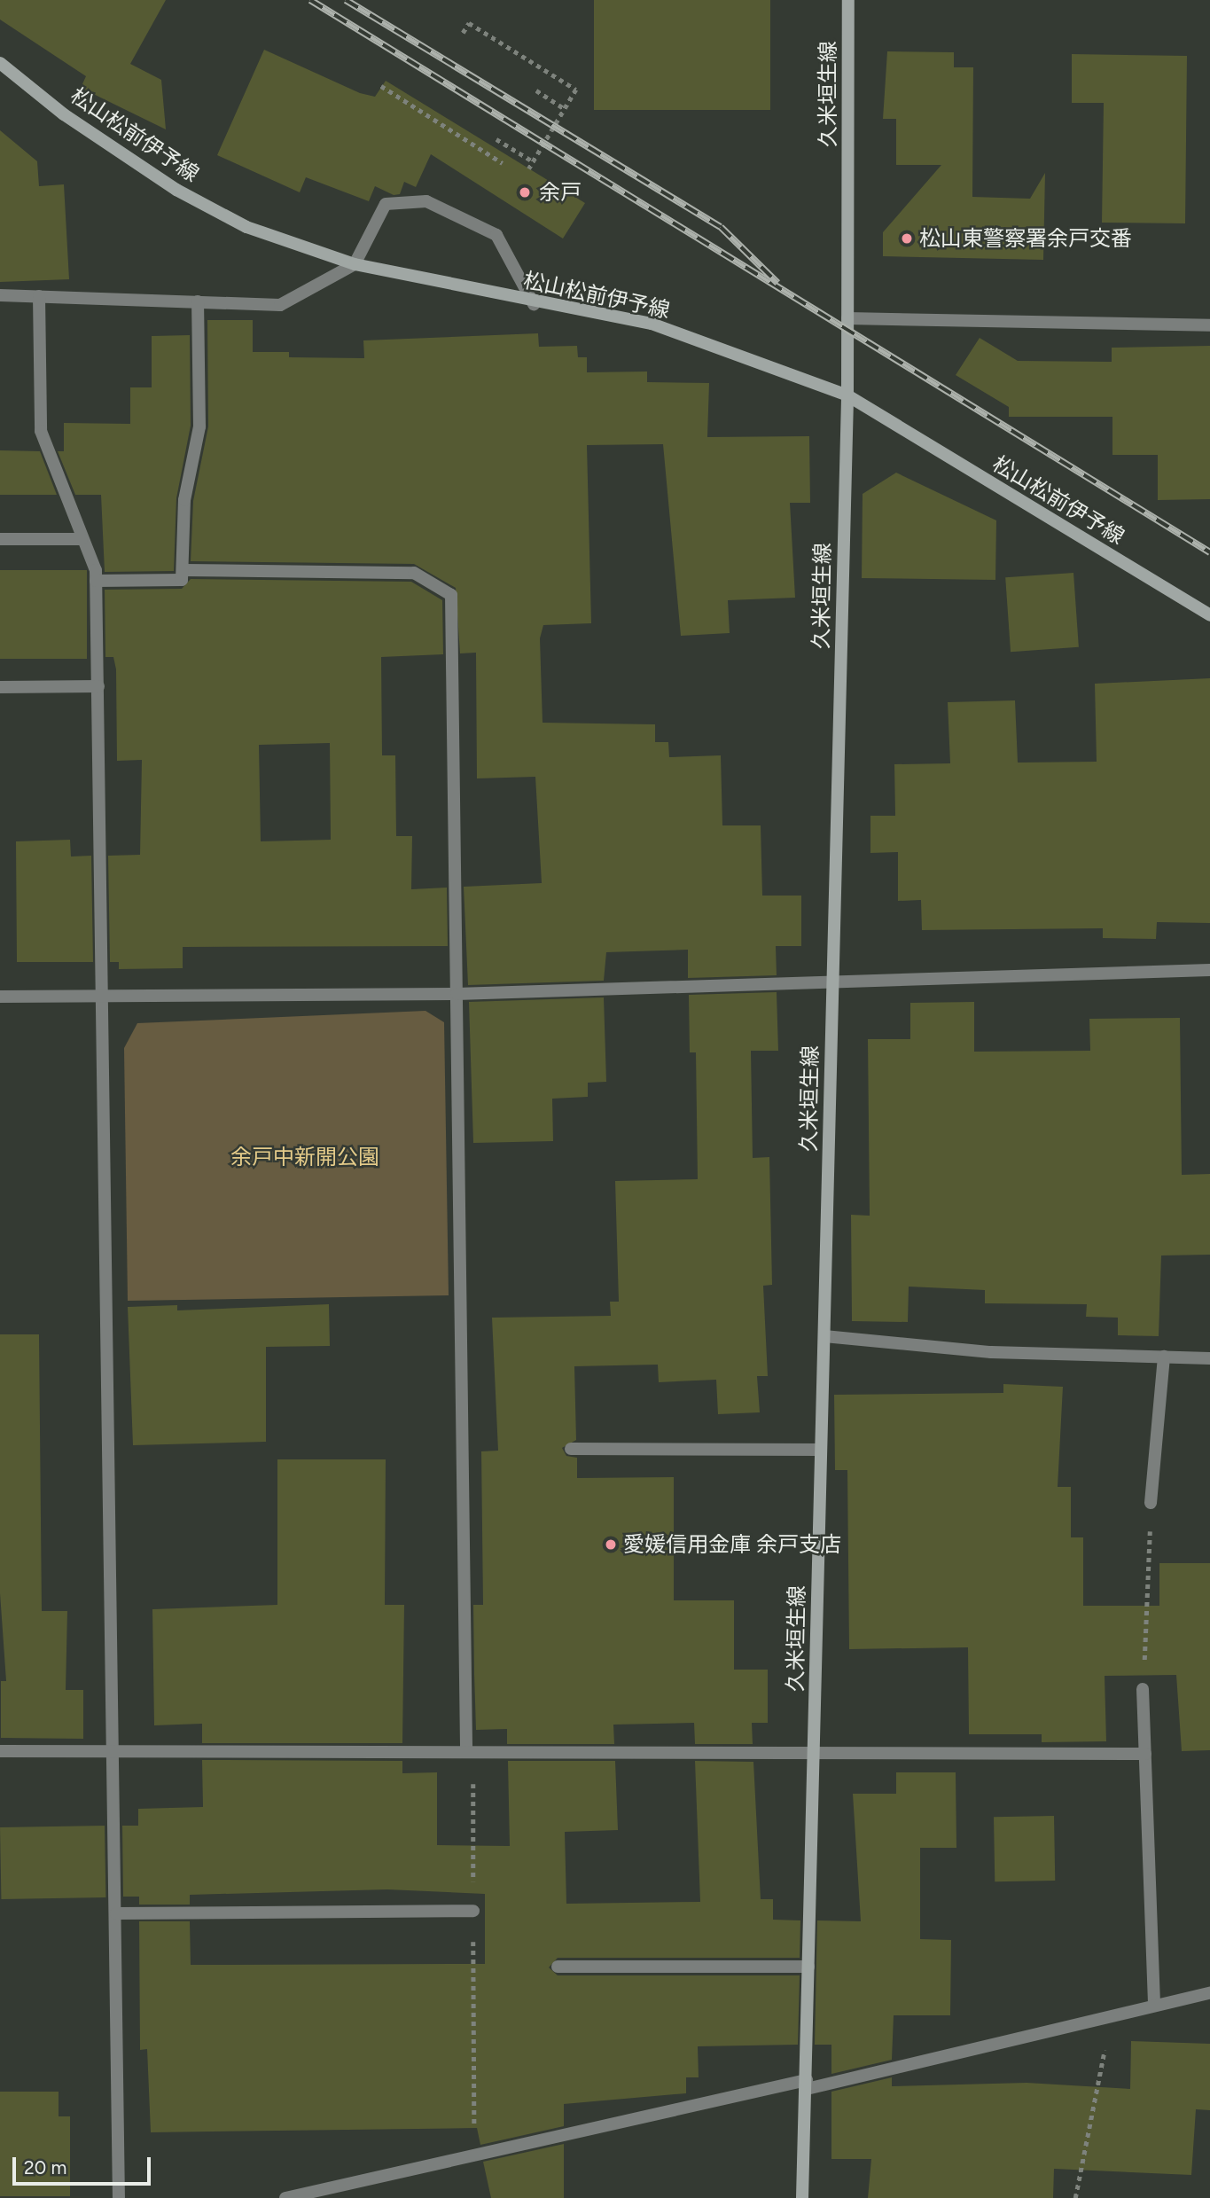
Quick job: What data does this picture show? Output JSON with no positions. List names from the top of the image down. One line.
{"streets":{"main road":["久米垣生線","松山松前伊予線"]},"crossings":[["久米垣生線","松山松前伊予線"]],"parks":["余戸中新開公園"],"places":["余戸","松山東警察署余戸交番","愛媛信用金庫 余戸支店"],"scale_bar":"20 m"}
